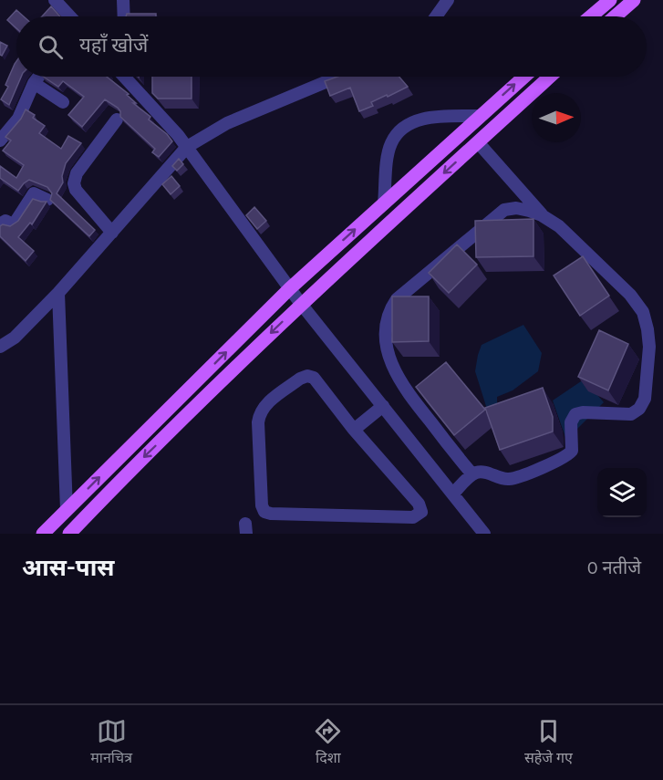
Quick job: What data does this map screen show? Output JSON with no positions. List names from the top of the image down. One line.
{"north":"right","page":{"search":"यहाँ खोजें","heading":["आस-पास","0 नतीजे"],"nav":["मानचित्र","दिशा","सहेजे गए"]}}
